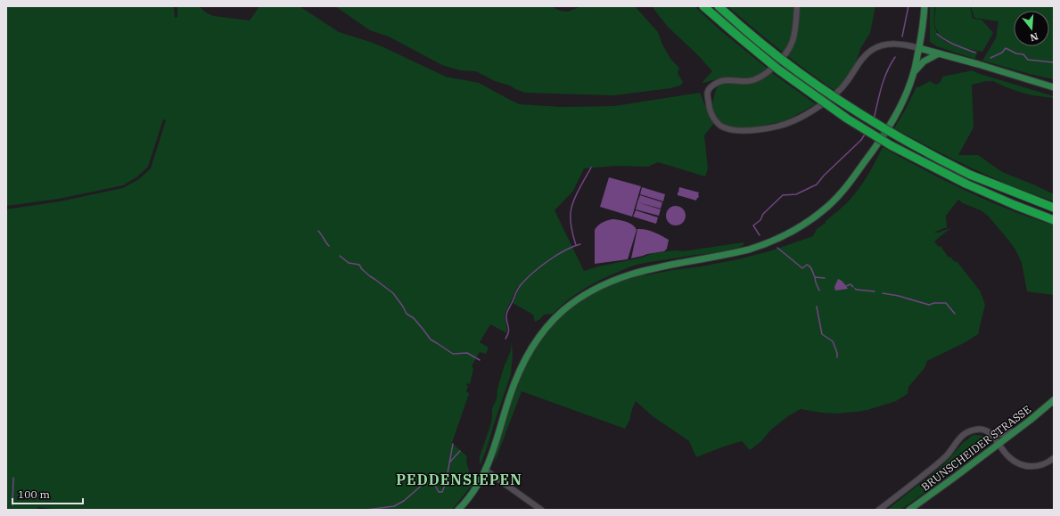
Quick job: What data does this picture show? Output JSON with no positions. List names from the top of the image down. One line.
{"streets":{"main road":["BRUNSCHEIDER STRASSE"]},"districts":["PEDDENSIEPEN"],"scale_bar":"100 m","north":"bottom"}
